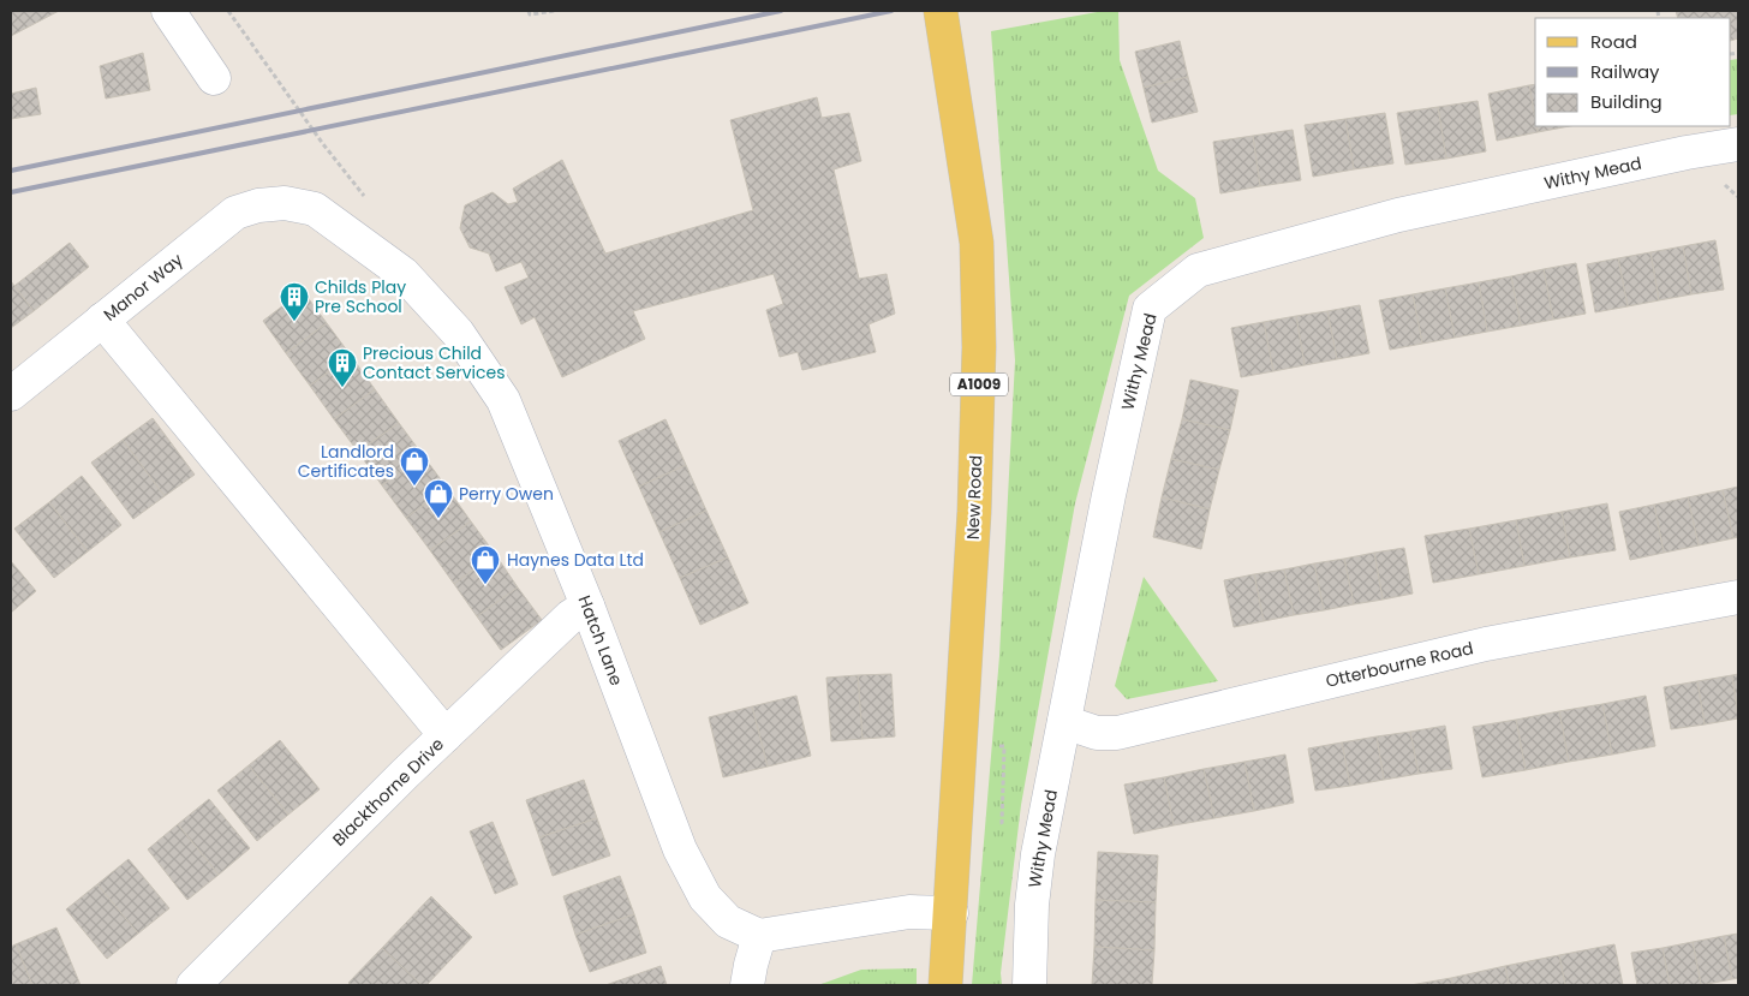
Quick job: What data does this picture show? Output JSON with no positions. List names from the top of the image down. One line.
{"streets":{"main road":["A1009","New Road"],"street":["Withy Mead","Manor Way","Hatch Lane","Otterbourne Road","Blackthorne Drive"]},"crossings":[["Withy Mead","Otterbourne Road"],["Manor Way","Hatch Lane"],["Hatch Lane","Blackthorne Drive"]],"places":{"building":["Childs Play Pre School","Precious Child Contact Services"],"shop":["Landlord Certificates","Perry Owen","Haynes Data Ltd"]},"legend":["Road","Railway","Building"]}
